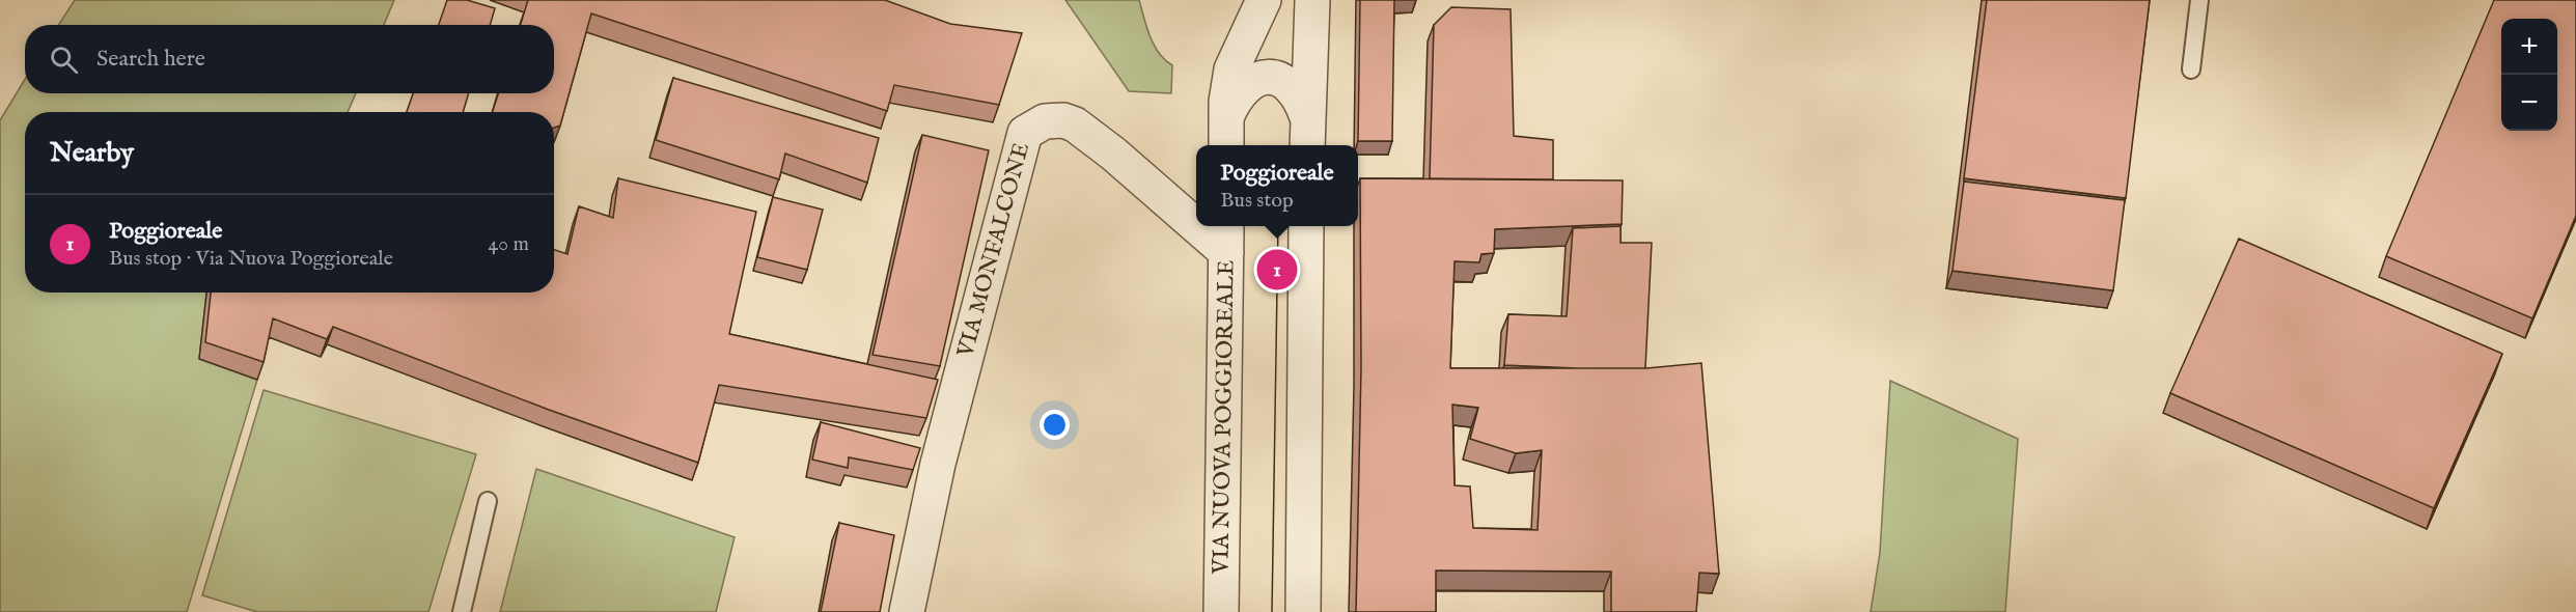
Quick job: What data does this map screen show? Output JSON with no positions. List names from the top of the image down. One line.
{"streets":{"street":["VIA MONFALCONE","VIA NUOVA POGGIOREALE"]},"crossings":[["VIA MONFALCONE","VIA NUOVA POGGIOREALE"]],"page":{"map_buttons":["+","−"],"search":"Search here","heading":"Nearby","popup":["Poggioreale","Bus stop"],"list":[{"mark":"1","name":"Poggioreale","note":"Bus stop · Via Nuova Poggioreale","value":"40 m"}],"pins":"1"}}
